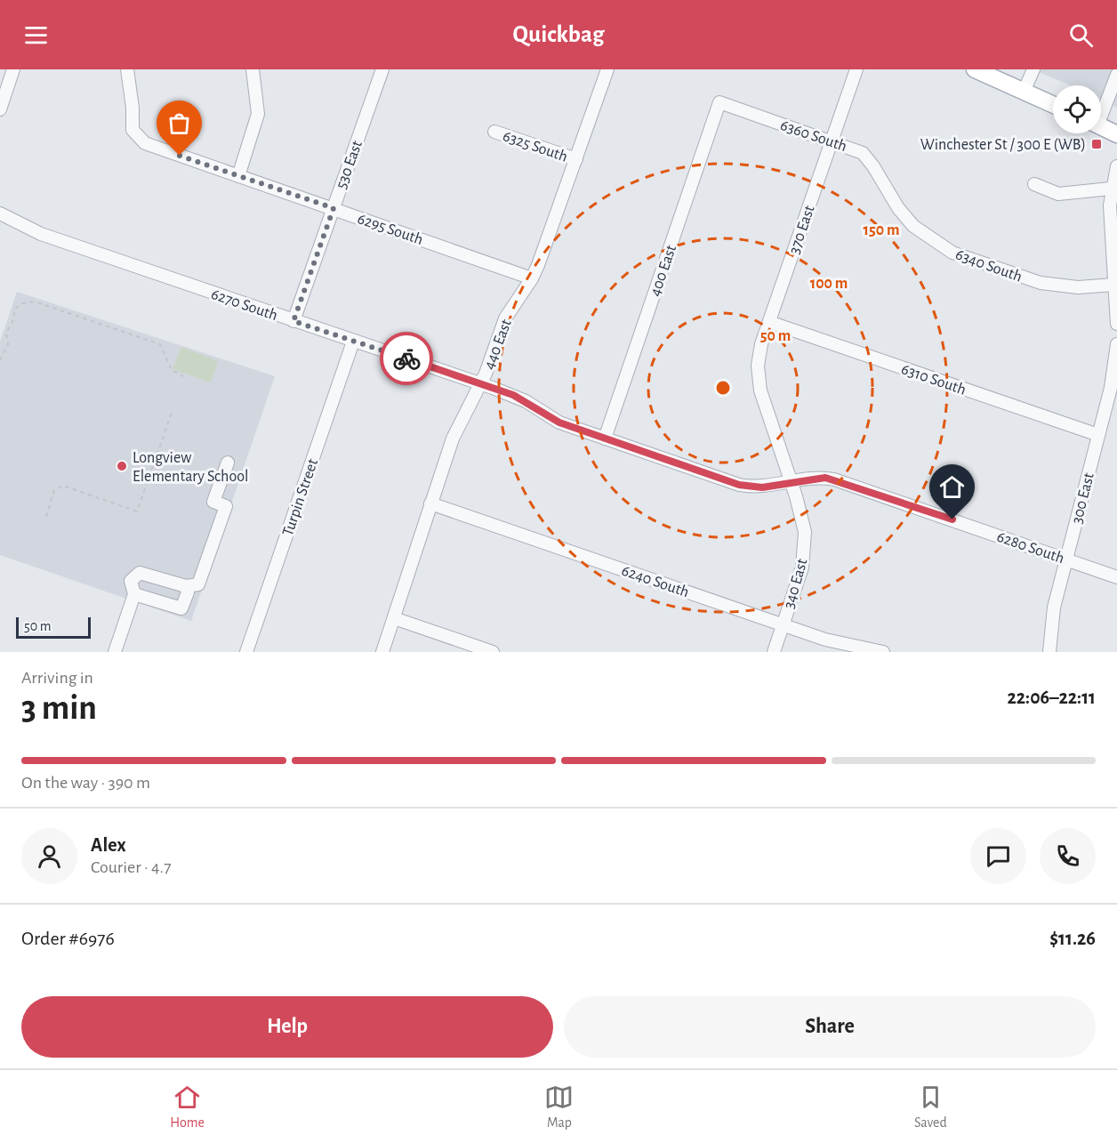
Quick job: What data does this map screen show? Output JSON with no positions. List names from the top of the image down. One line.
{"streets":{"street":["6360 South","6325 South","530 East","6295 South","370 East","6340 South","400 East","6270 South","440 East","6310 South","Turpin Street","300 East","6280 South","6240 South","340 East"]},"crossings":[["6360 South","370 East"],["6360 South","6340 South"],["6360 South","400 East"],["6325 South","440 East"],["530 East","6295 South"],["530 East","6270 South"],["6295 South","440 East"],["370 East","6270 South"],["370 East","6310 South"],["370 East","6280 South"],["370 East","340 East"],["400 East","6270 South"],["6270 South","440 East"],["6270 South","Turpin Street"],["6270 South","6280 South"],["6270 South","340 East"],["440 East","6240 South"],["6310 South","300 East"],["300 East","6280 South"],["6280 South","340 East"],["6240 South","340 East"]],"places":{"transit":["Winchester St / 300 E (WB)"],"other":["Longview Elementary School"]},"scale_bar":"50 m","page":{"header":"Quickbag","scale":"50 m","heading":["3 min","Arriving in","22:06–22:11"],"panel":["Alex","Courier · 4.7","Order #6976","$11.26"],"bar":"On the way · 390 m","buttons":["Help","Share"],"tabs":["Home","Map","Saved"]},"rings":["150 m","100 m","50 m"]}
